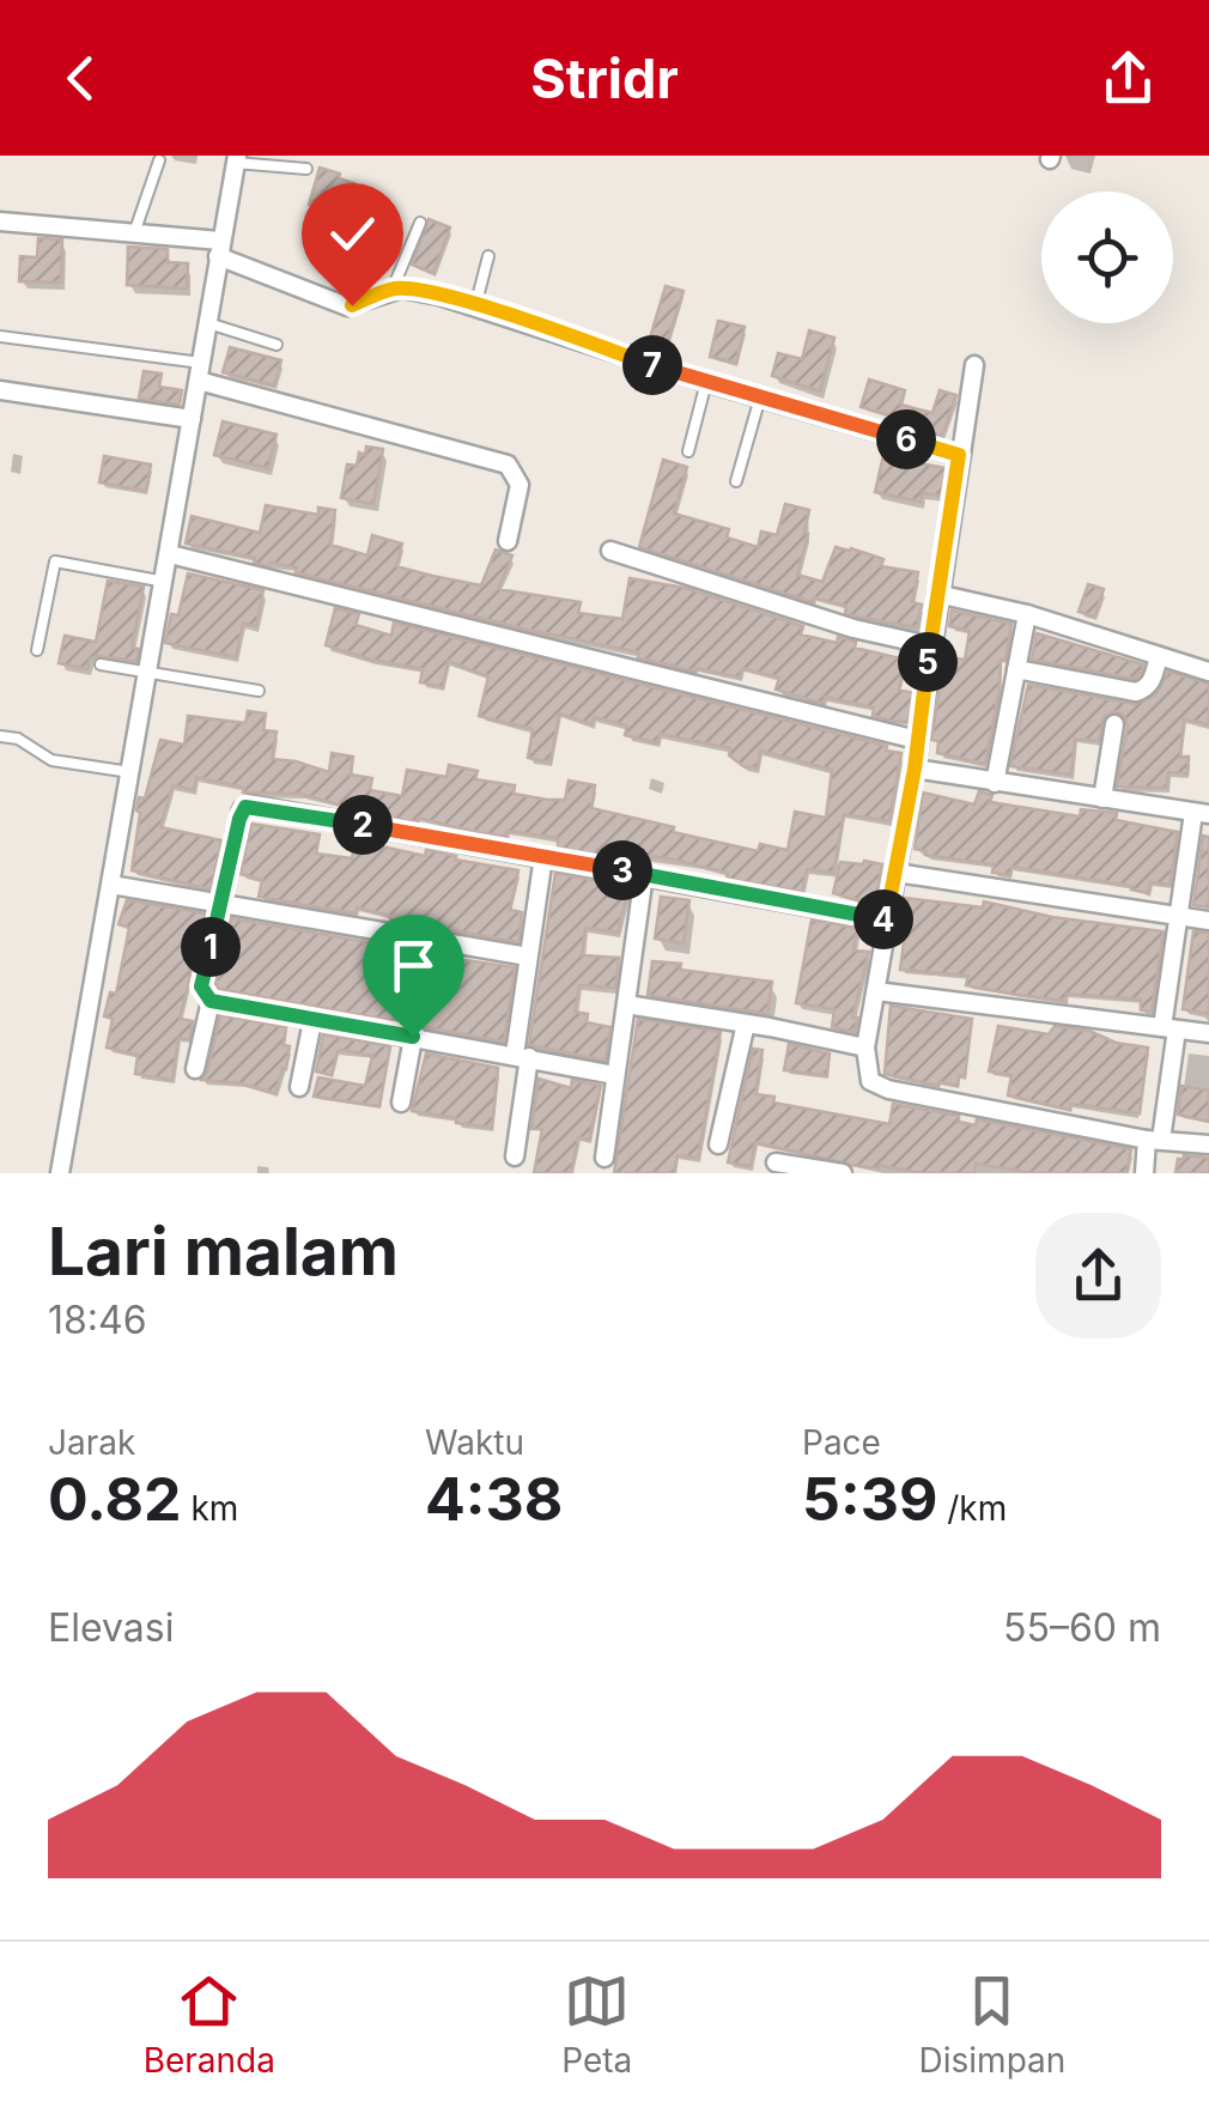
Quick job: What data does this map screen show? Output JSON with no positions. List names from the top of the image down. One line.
{"page":{"header":"Stridr","pins":["7","6","5","2","3","4","1"],"heading":["Lari malam","18:46"],"stats":[["Jarak","0.82 km"],["Waktu","4:38"],["Pace","5:39 /km"]],"chart":["Elevasi","55–60 m"],"tabs":["Beranda","Peta","Disimpan"]}}
